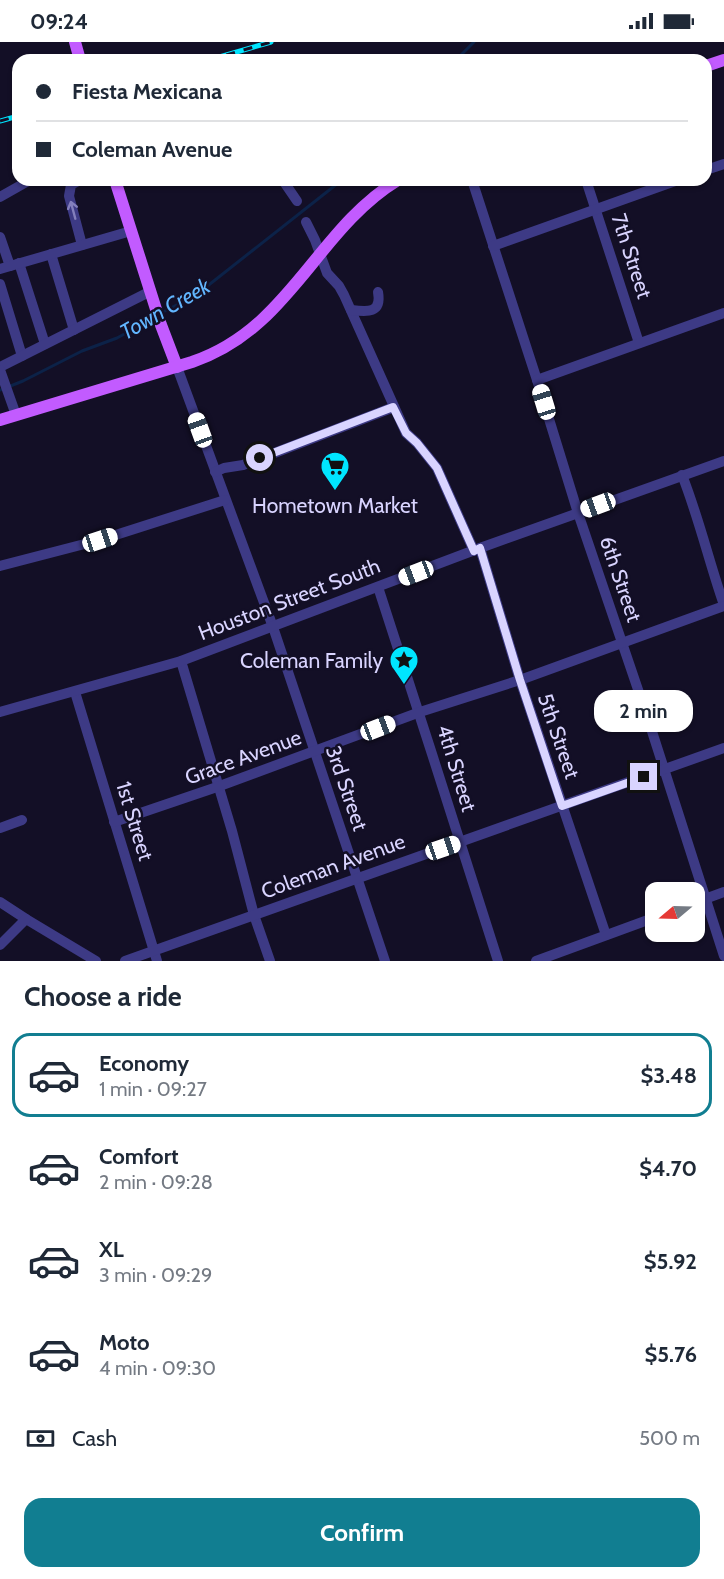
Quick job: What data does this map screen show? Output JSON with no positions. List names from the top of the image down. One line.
{"streets":{"street":["7th Street","6th Street","Houston Street South","5th Street","Grace Avenue","4th Street","3rd Street","1st Street","Coleman Avenue"]},"crossings":[["6th Street","Houston Street South"],["6th Street","Grace Avenue"],["6th Street","Coleman Avenue"],["Houston Street South","5th Street"],["Houston Street South","4th Street"],["Houston Street South","3rd Street"],["Houston Street South","1st Street"],["5th Street","Grace Avenue"],["5th Street","Coleman Avenue"],["Grace Avenue","4th Street"],["Grace Avenue","3rd Street"],["Grace Avenue","1st Street"],["4th Street","Coleman Avenue"],["3rd Street","Coleman Avenue"],["1st Street","Coleman Avenue"]],"water":["Town Creek"],"places":{"supermarket":["Hometown Market"],"place":["Coleman Family"]},"north":"left","page":{"status":"09:24","banner":["Fiesta Mexicana","Coleman Avenue"],"bubble":"2 min","heading":"Choose a ride","list":[{"name":"Economy","note":"1 min · 09:27","value":"$3.48"},{"name":"Comfort","note":"2 min · 09:28","value":"$4.70"},{"name":"XL","note":"3 min · 09:29","value":"$5.92"},{"name":"Moto","note":"4 min · 09:30","value":"$5.76"}],"pay":["Cash","500 m"],"buttons":"Confirm"}}
